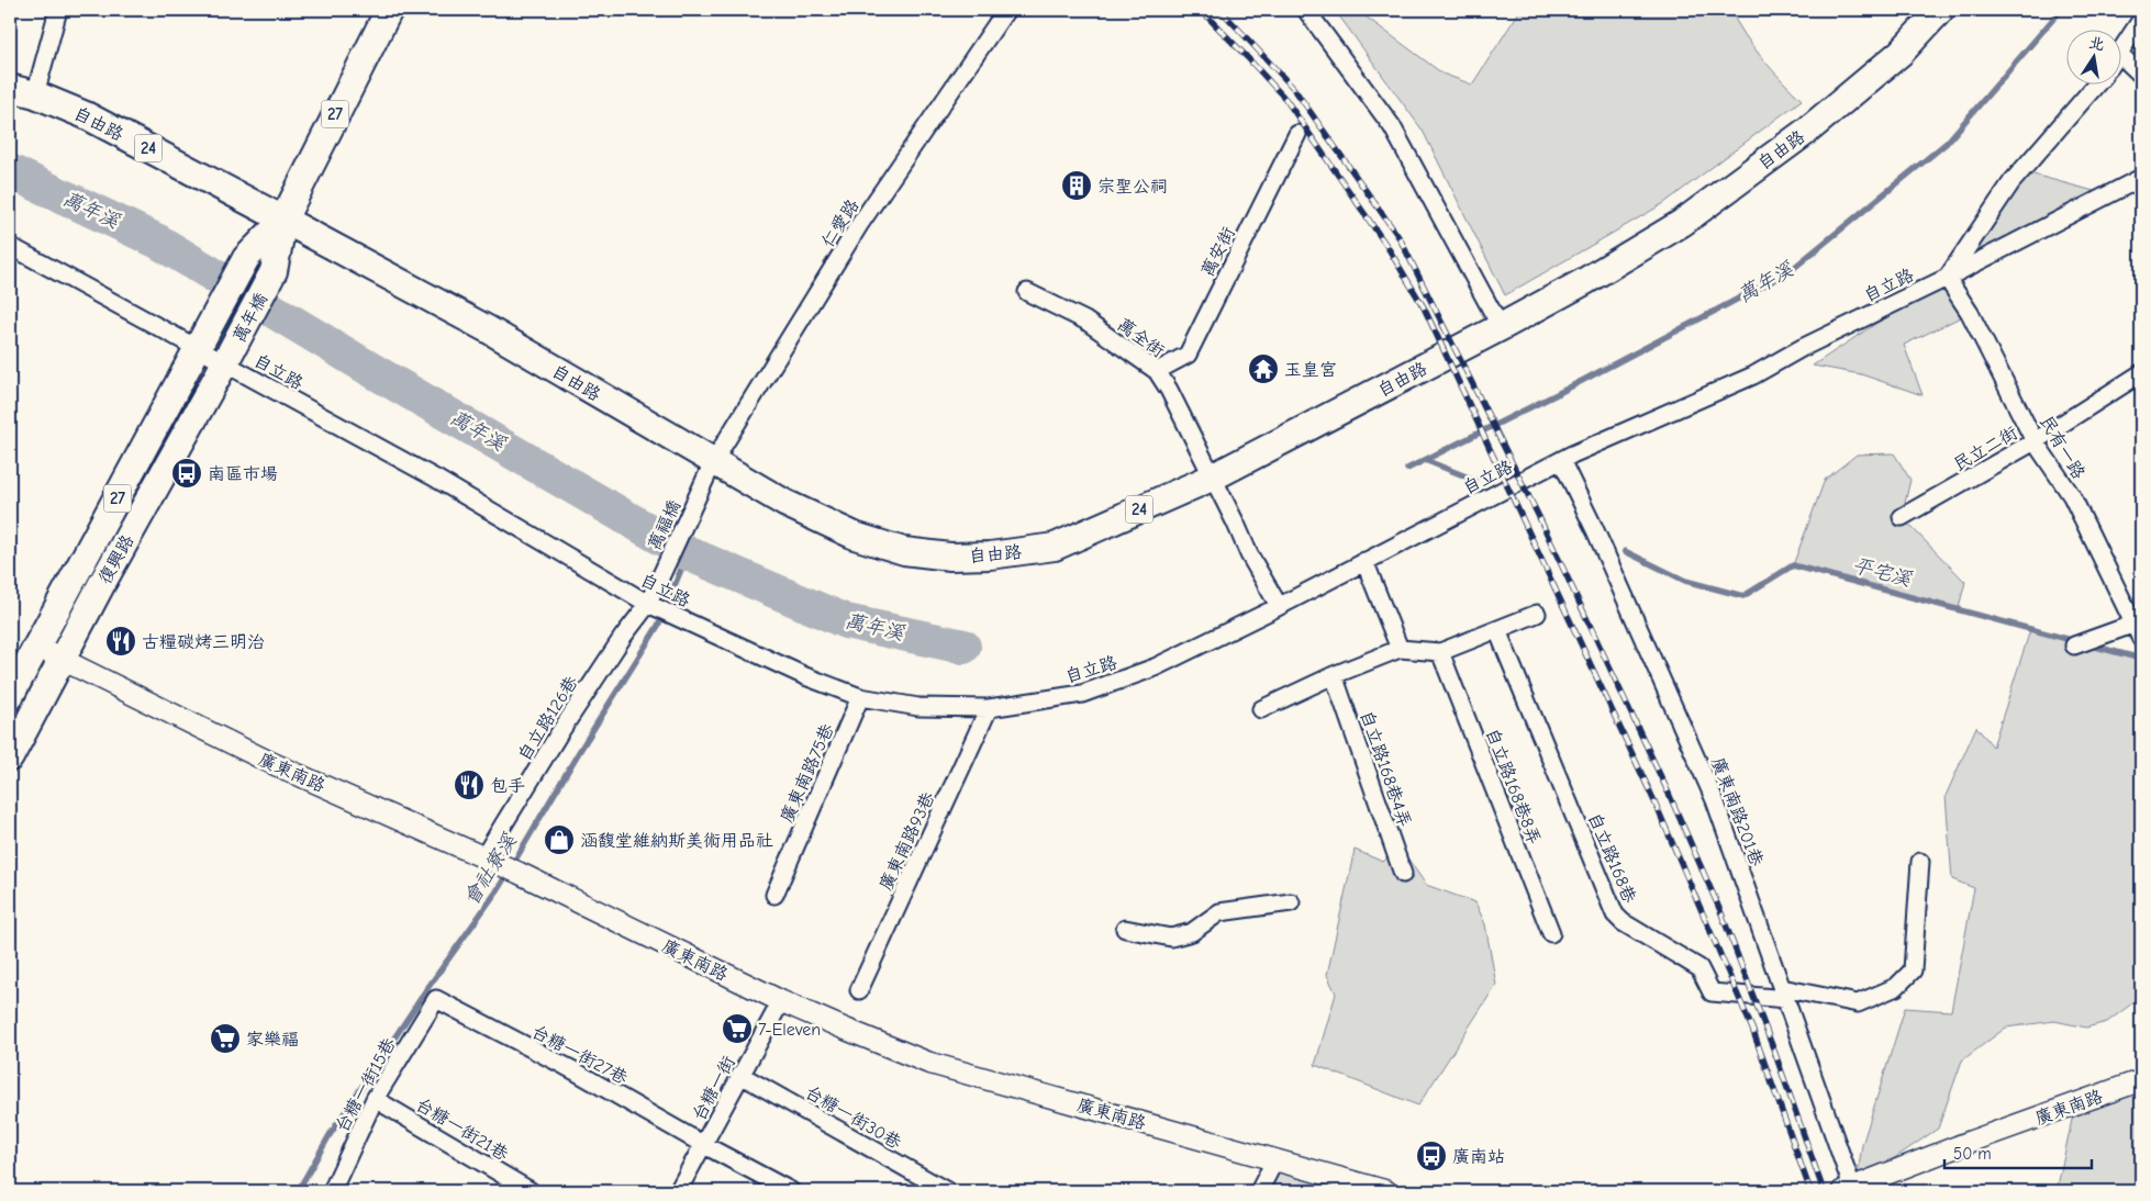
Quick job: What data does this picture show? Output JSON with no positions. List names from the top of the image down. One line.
{"streets":{"main road":["27","自由路","24","萬年橋","復興路"],"street":["仁愛路","萬安街","自立路","萬全街","民有一路","民立二街","萬福橋","自立路126巷","自立路168巷4弄","廣東南路","廣東南路75巷","自立路168巷8弄","廣東南路201巷","廣東南路93巷","自立路168巷","台糖一街27巷","台糖一街15巷","台糖一街","台糖一街30巷","台糖一街21巷"]},"crossings":[["27","自由路"],["27","萬年橋"],["自由路","仁愛路"],["自由路","萬年橋"],["自由路","萬全街"],["自由路","萬福橋"],["仁愛路","萬福橋"],["萬安街","萬全街"],["自立路","萬年橋"],["自立路","萬全街"],["自立路","民有一路"],["自立路","萬福橋"],["自立路","復興路"],["自立路","自立路126巷"],["自立路","廣東南路75巷"],["自立路","廣東南路201巷"],["自立路","廣東南路93巷"],["萬年橋","復興路"],["民有一路","民立二街"],["萬福橋","自立路126巷"],["復興路","廣東南路"],["自立路126巷","廣東南路"],["廣東南路","廣東南路201巷"],["廣東南路","台糖一街"],["廣東南路201巷","自立路168巷"],["台糖一街27巷","台糖一街15巷"],["台糖一街27巷","台糖一街"],["台糖一街15巷","台糖一街21巷"],["台糖一街","台糖一街30巷"]],"water":["萬年溪","平宅溪","會社寮溪"],"places":{"building":["宗聖公祠"],"temple":["玉皇宮"],"bus stop":["南區市場","廣南站"],"restaurant":["古糧碳烤三明治","包手"],"shop":["涵馥堂維納斯美術用品社"],"supermarket":["7-Eleven","家樂福"]},"scale_bar":"50 m","north":"top"}
